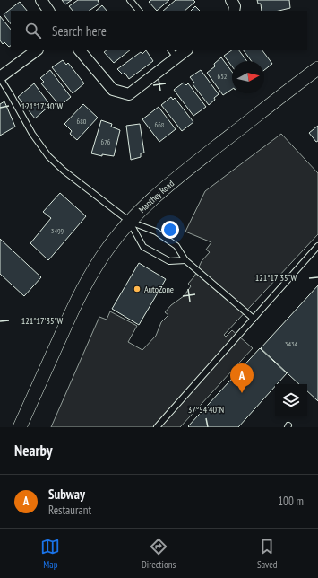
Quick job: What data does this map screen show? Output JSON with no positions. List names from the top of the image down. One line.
{"streets":{"street":["Manthey Road"]},"places":["AutoZone"],"house_numbers":["652","680","668","676","3499","3434"],"north":"right","page":{"search":"Search here","pins":"A","heading":"Nearby","list":[{"mark":"A","name":"Subway","note":"Restaurant","value":"100 m"}],"nav":["Map","Directions","Saved"]},"coordinates":["121°17'40\"W","121°17'35\"W","37°54'40\"N"]}
